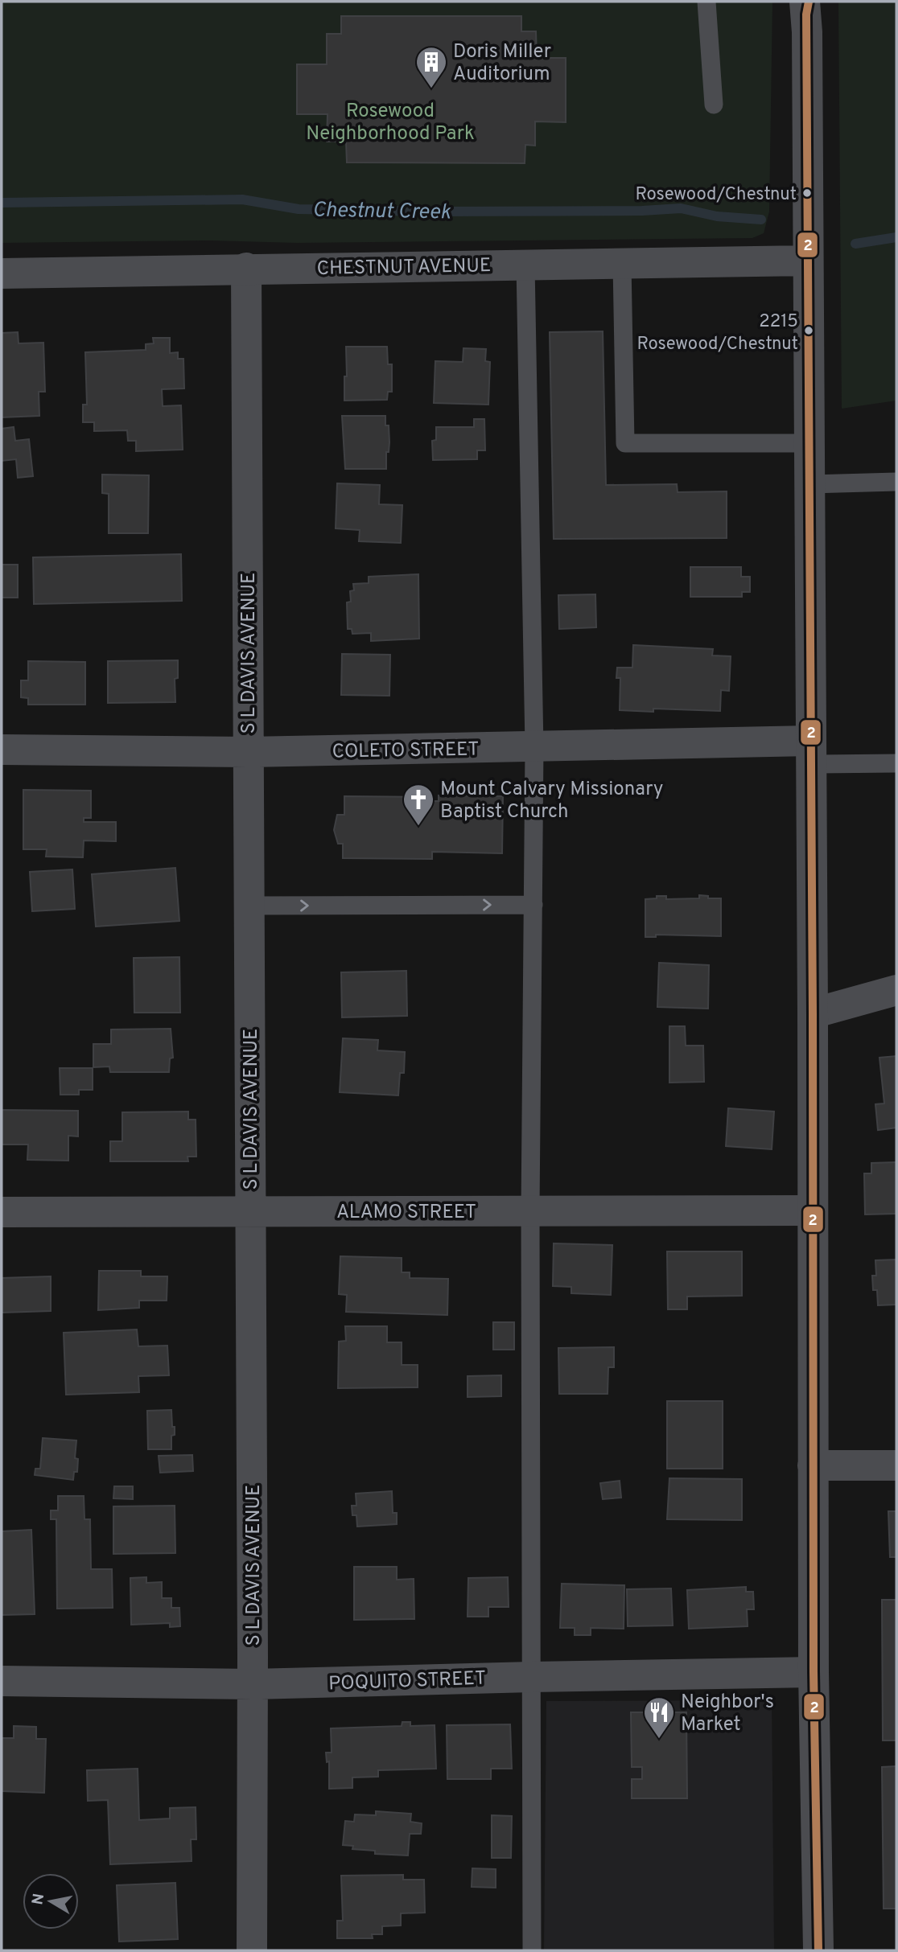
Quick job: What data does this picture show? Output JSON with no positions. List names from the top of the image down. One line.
{"streets":{"street":["CHESTNUT AVENUE","S L DAVIS AVENUE","COLETO STREET","ALAMO STREET","POQUITO STREET"]},"crossings":[["CHESTNUT AVENUE","S L DAVIS AVENUE"],["S L DAVIS AVENUE","COLETO STREET"],["S L DAVIS AVENUE","ALAMO STREET"],["S L DAVIS AVENUE","POQUITO STREET"]],"water":["Chestnut Creek"],"parks":["Rosewood Neighborhood Park"],"places":{"building":["Doris Miller Auditorium"],"other":["Rosewood/Chestnut","2215 Rosewood/Chestnut"],"church":["Mount Calvary Missionary Baptist Church"],"restaurant":["Neighbor's Market"]},"lines":["transit line 2"],"north":"left"}
